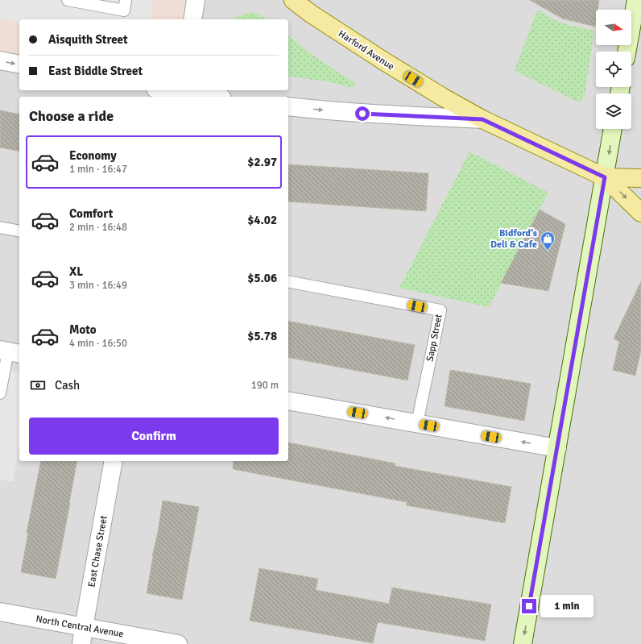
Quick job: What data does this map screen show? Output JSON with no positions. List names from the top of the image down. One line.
{"streets":{"main road":["Harford Avenue"],"street":["East Chase Street","North Central Avenue"],"lane":["Sapp Street"]},"crossings":[["East Chase Street","North Central Avenue"]],"places":{"shop":["Bidford’s Deli & Cafe"]},"north":"right","page":{"banner":["Aisquith Street","East Biddle Street"],"heading":"Choose a ride","list":[{"name":"Economy","note":"1 min · 16:47","value":"$2.97"},{"name":"Comfort","note":"2 min · 16:48","value":"$4.02"},{"name":"XL","note":"3 min · 16:49","value":"$5.06"},{"name":"Moto","note":"4 min · 16:50","value":"$5.78"}],"pay":["Cash","190 m"],"buttons":"Confirm","bubble":"1 min"}}
